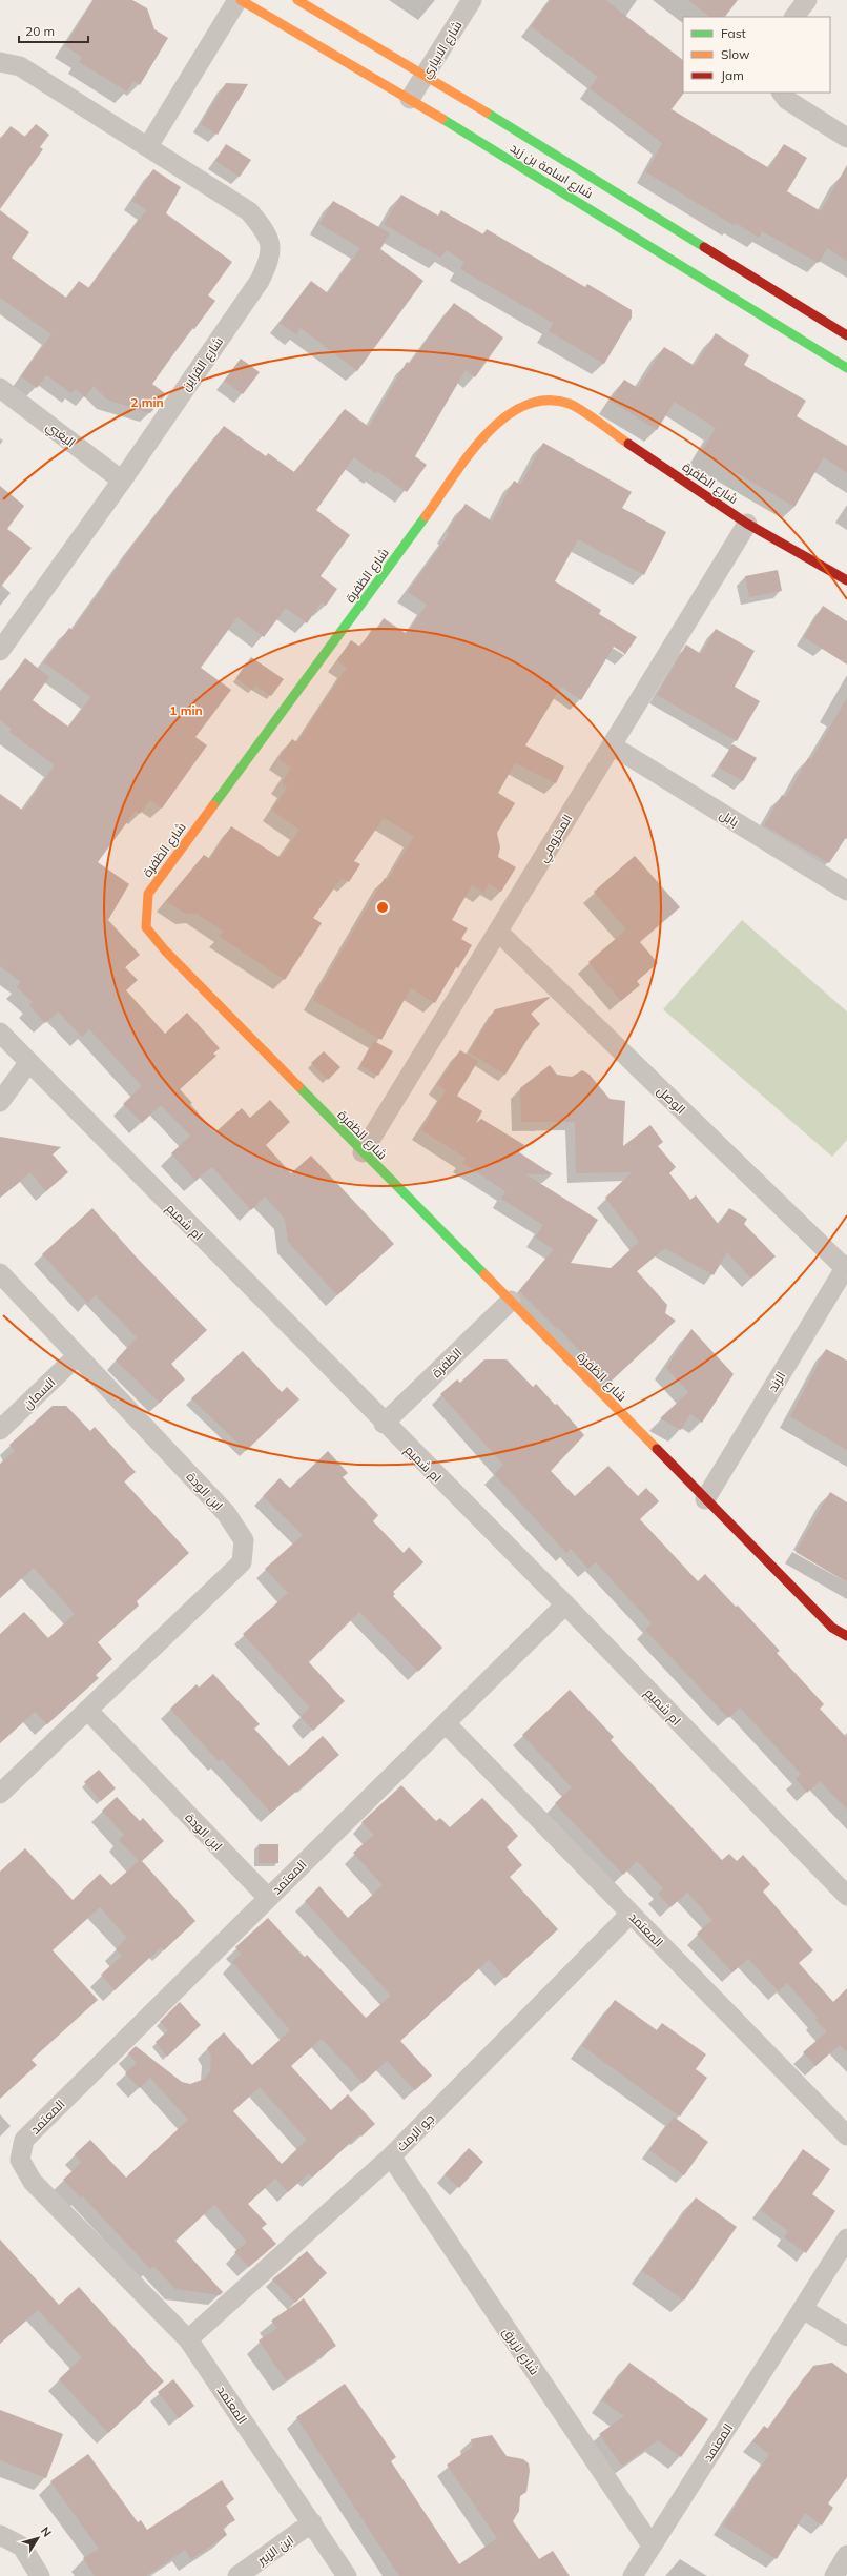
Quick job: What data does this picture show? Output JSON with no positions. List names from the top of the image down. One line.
{"streets":{"street":["شارع الابياري","شارع اسامة بن زيد","شارع القراين","اليغبي","شارع الظفرة","بابل","المخزومي","الوصل","ام شميم","الظفرة","الرند","السمان","ابن الودة","المعتمد","جو الرمث","شارع لزيرق","ابن الزبير"]},"crossings":[["شارع الابياري","شارع اسامة بن زيد"],["شارع القراين","اليغبي"],["شارع الظفرة","المخزومي"],["شارع الظفرة","الظفرة"],["شارع الظفرة","الرند"],["بابل","المخزومي"],["المخزومي","الوصل"],["الوصل","الرند"],["ام شميم","الظفرة"],["ام شميم","المعتمد"],["السمان","ابن الودة"],["ابن الودة","المعتمد"],["المعتمد","جو الرمث"],["المعتمد","شارع لزيرق"],["المعتمد","ابن الزبير"],["جو الرمث","شارع لزيرق"]],"legend":["Fast","Slow","Jam"],"scale_bar":"20 m","north":"top right","rings":["2 min","1 min"]}
